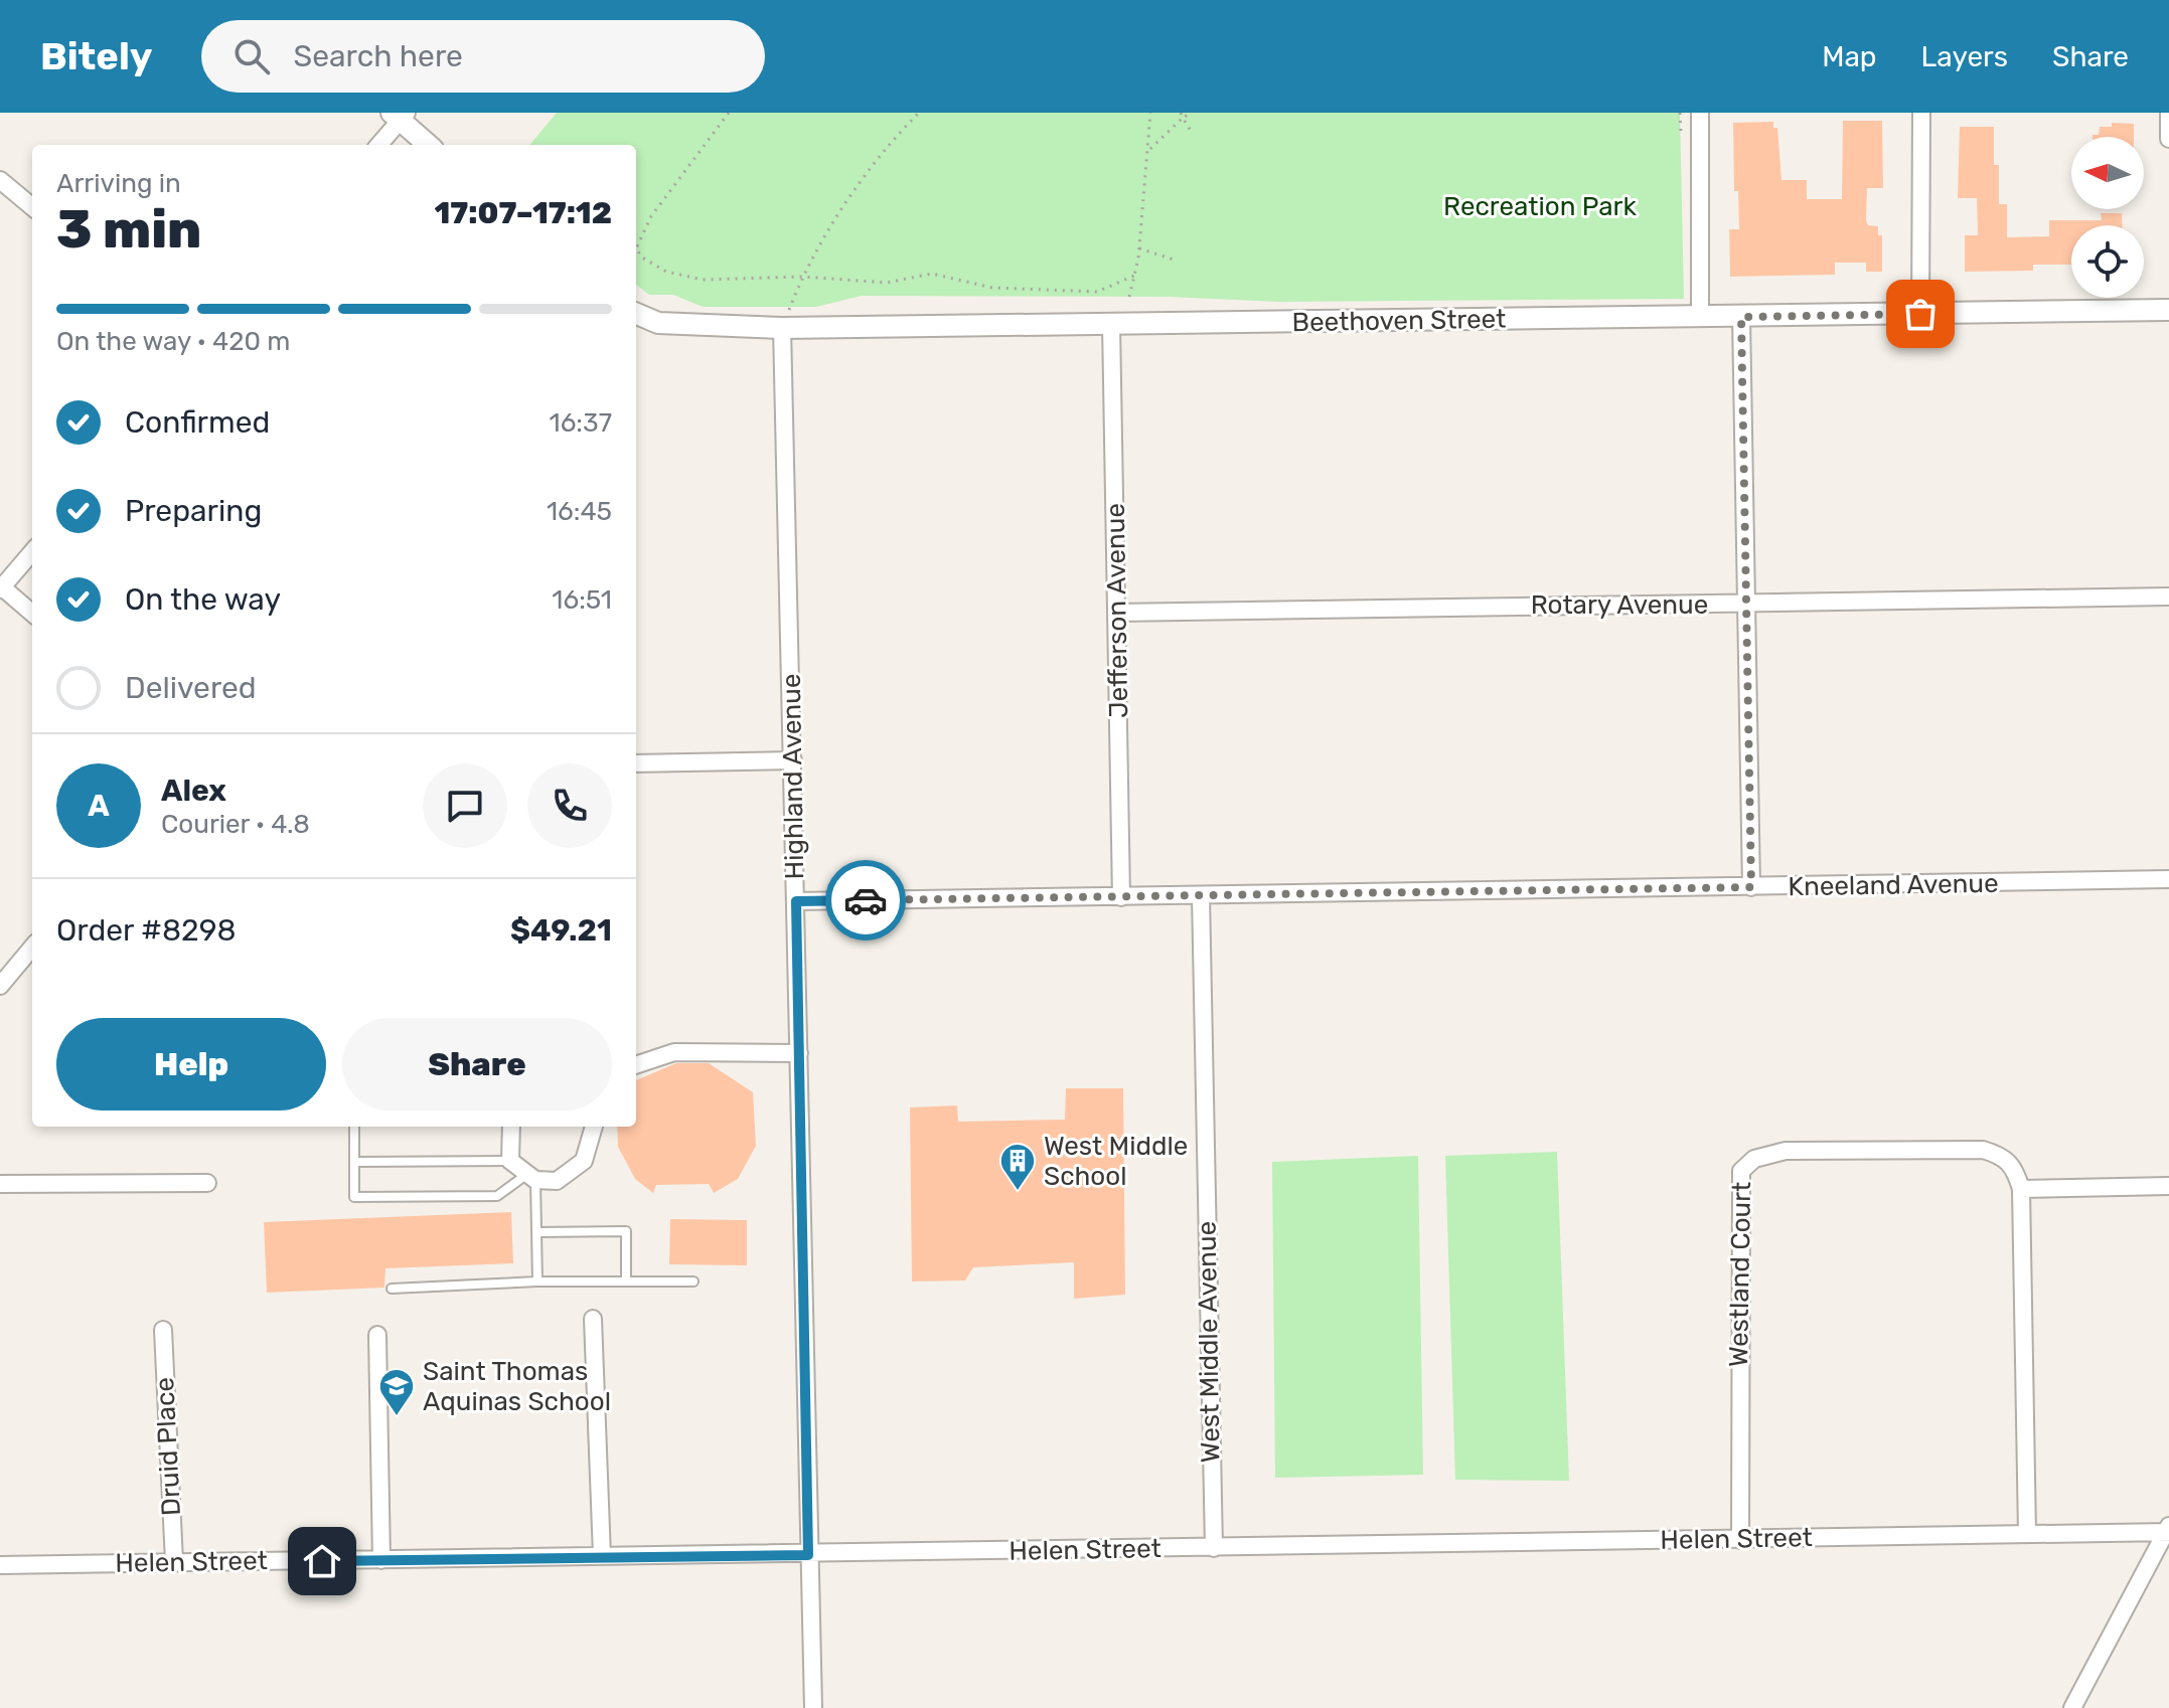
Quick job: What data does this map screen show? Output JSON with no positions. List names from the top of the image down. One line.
{"streets":{"street":["Beethoven Street","Rotary Avenue","Jefferson Avenue","Highland Avenue","Kneeland Avenue","Westland Court","West Middle Avenue","Druid Place","Helen Street"]},"crossings":[["Beethoven Street","Jefferson Avenue"],["Beethoven Street","Highland Avenue"],["Rotary Avenue","Jefferson Avenue"],["Jefferson Avenue","Kneeland Avenue"],["Highland Avenue","Kneeland Avenue"],["Highland Avenue","Helen Street"],["Kneeland Avenue","West Middle Avenue"],["Westland Court","Helen Street"],["West Middle Avenue","Helen Street"],["Druid Place","Helen Street"]],"parks":["Recreation Park"],"places":{"building":["West Middle School"],"school or university":["Saint Thomas Aquinas School"]},"north":"left","page":{"header":"Bitely","search":"Search here","nav":["Map","Layers","Share"],"heading":["3 min","Arriving in","17:07–17:12"],"panel":["Alex","Courier · 4.8","Order #8298","$49.21"],"bar":"On the way · 420 m","list":[["Confirmed","16:37"],["Preparing","16:45"],["On the way","16:51"],"Delivered"],"round":"A","buttons":["Help","Share"]}}
